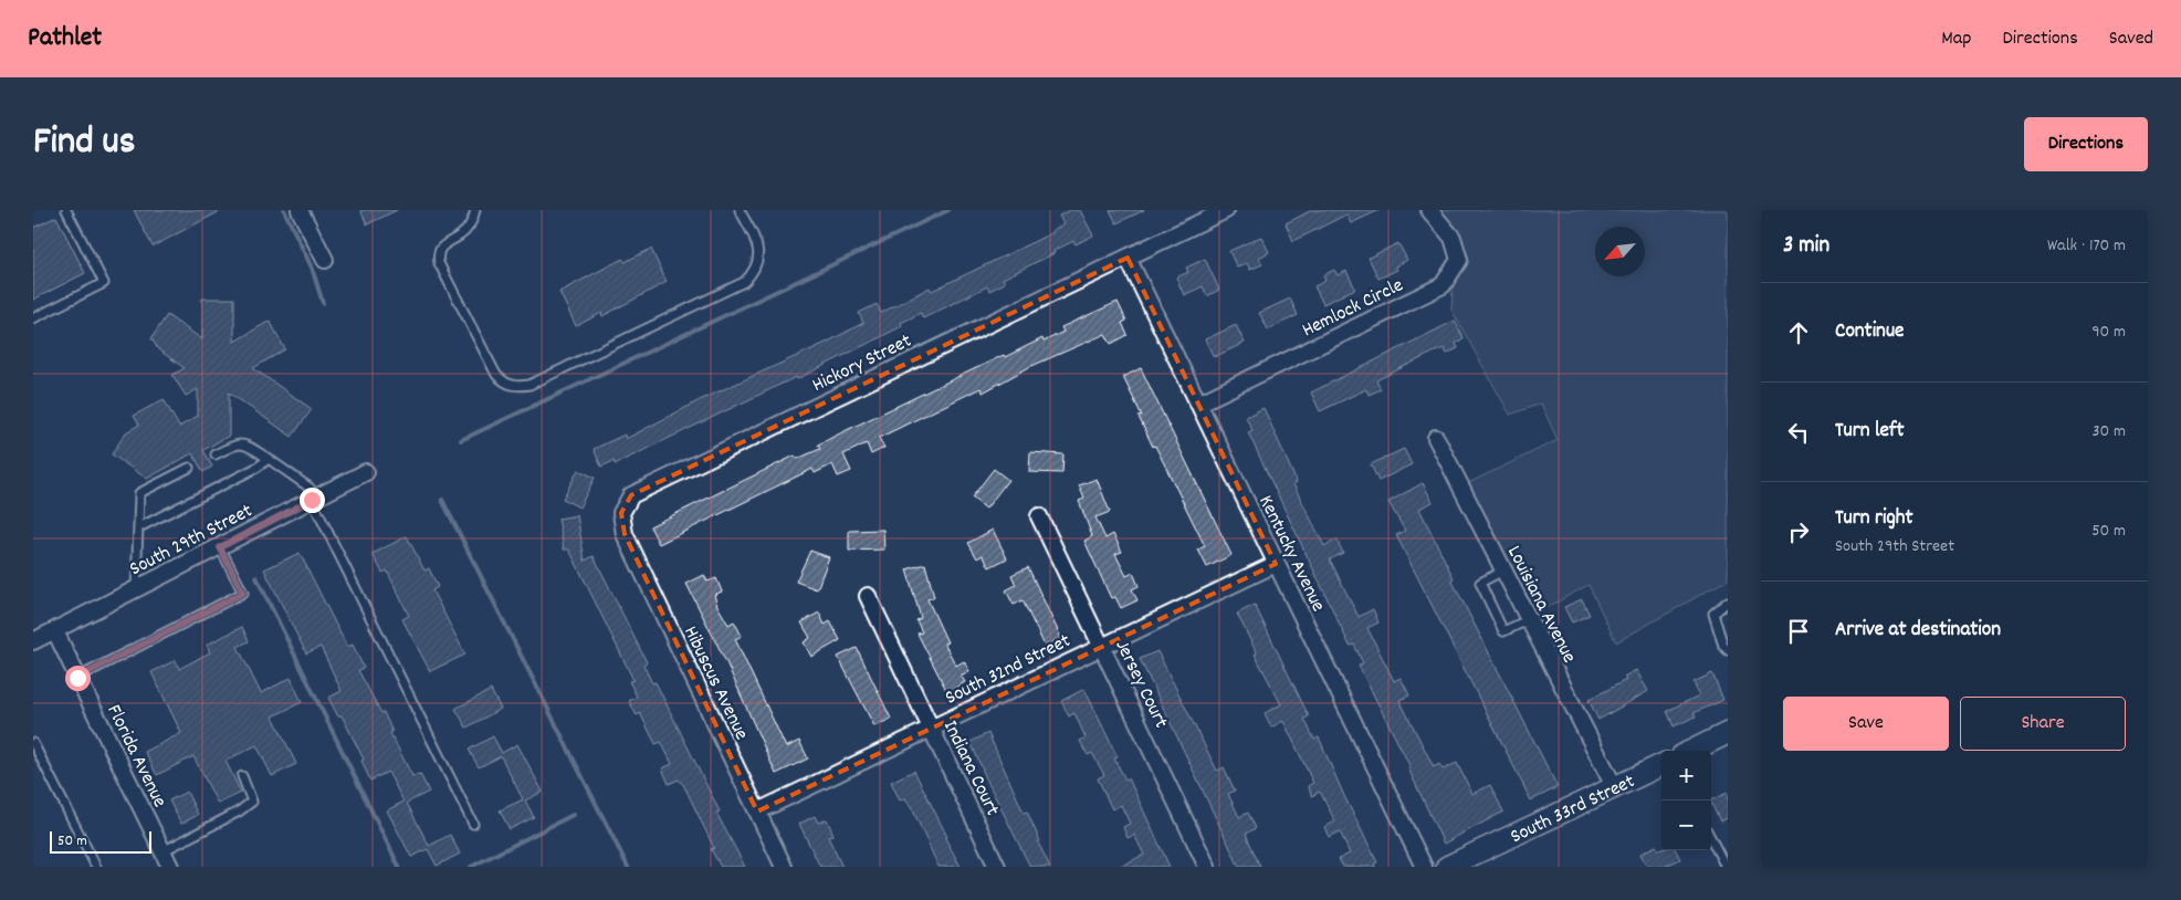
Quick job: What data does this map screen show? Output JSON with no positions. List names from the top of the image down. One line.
{"streets":{"street":["Hemlock Circle","Hickory Street","South 29th Street","Kentucky Avenue","Louisiana Avenue","South 32nd Street","Hibuscus Avenue","Jersey Court","Florida Avenue","Indiana Court","South 33rd Street"]},"crossings":[["Hemlock Circle","Kentucky Avenue"],["Hickory Street","Kentucky Avenue"],["Hickory Street","Hibuscus Avenue"],["South 29th Street","Florida Avenue"],["Kentucky Avenue","South 32nd Street"],["Louisiana Avenue","South 33rd Street"],["South 32nd Street","Hibuscus Avenue"],["South 32nd Street","Jersey Court"],["South 32nd Street","Indiana Court"]],"scale_bar":"50 m","north":"bottom left","page":{"header":"Pathlet","nav":["Map","Directions","Saved"],"title":"Find us","buttons":["Directions",["Save","Share"]],"heading":["3 min","Walk · 170 m"],"list":[["Continue","90 m"],["Turn left","30 m"],["Turn right","South 29th Street","50 m"],"Arrive at destination"],"map_buttons":["+","−"],"scale":"50 m"}}
